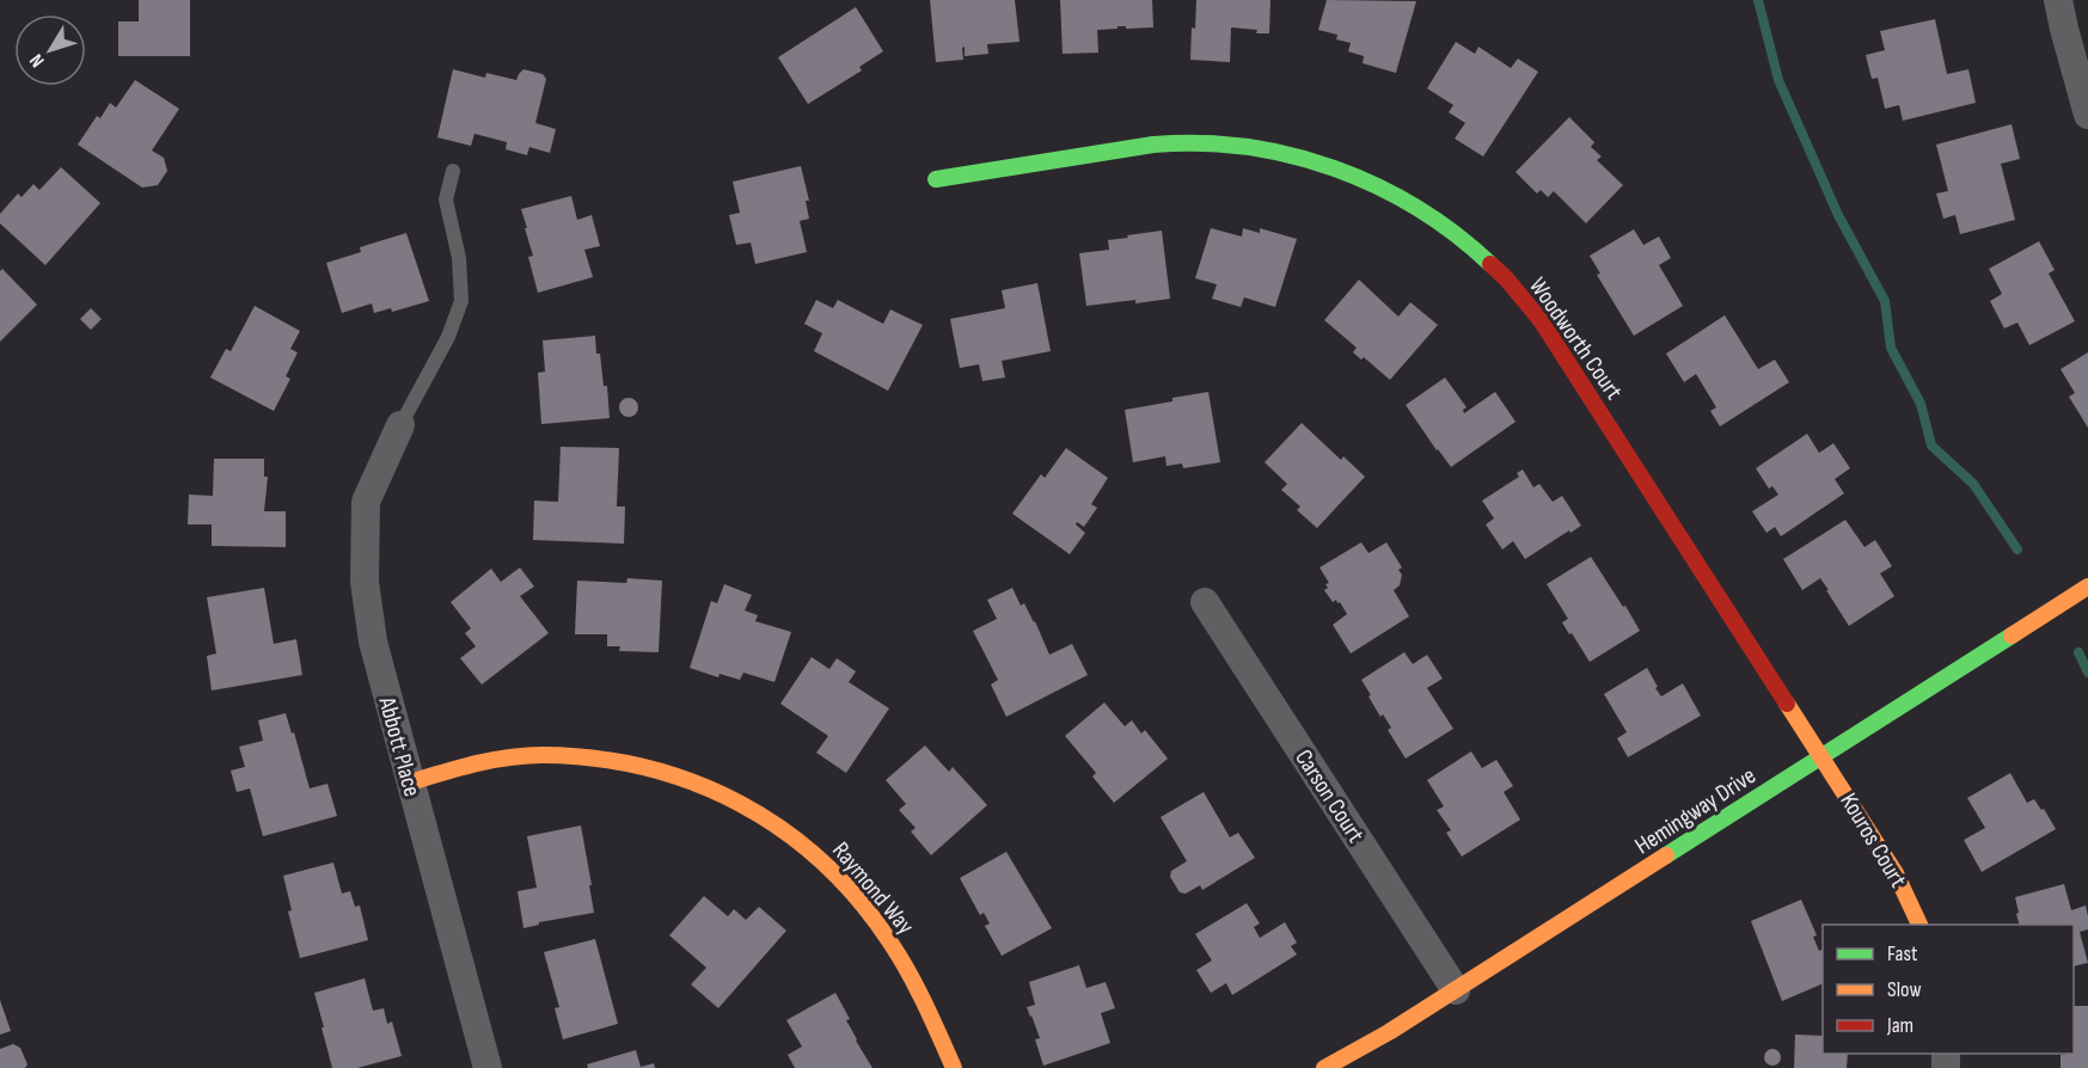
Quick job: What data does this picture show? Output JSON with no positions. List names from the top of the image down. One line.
{"streets":{"street":["Woodworth Court","Abbott Place","Carson Court","Hemingway Drive","Kouros Court","Raymond Way"]},"crossings":[["Woodworth Court","Hemingway Drive"],["Woodworth Court","Kouros Court"],["Abbott Place","Raymond Way"],["Carson Court","Hemingway Drive"],["Hemingway Drive","Kouros Court"]],"legend":["Fast","Slow","Jam"],"north":"bottom left"}
